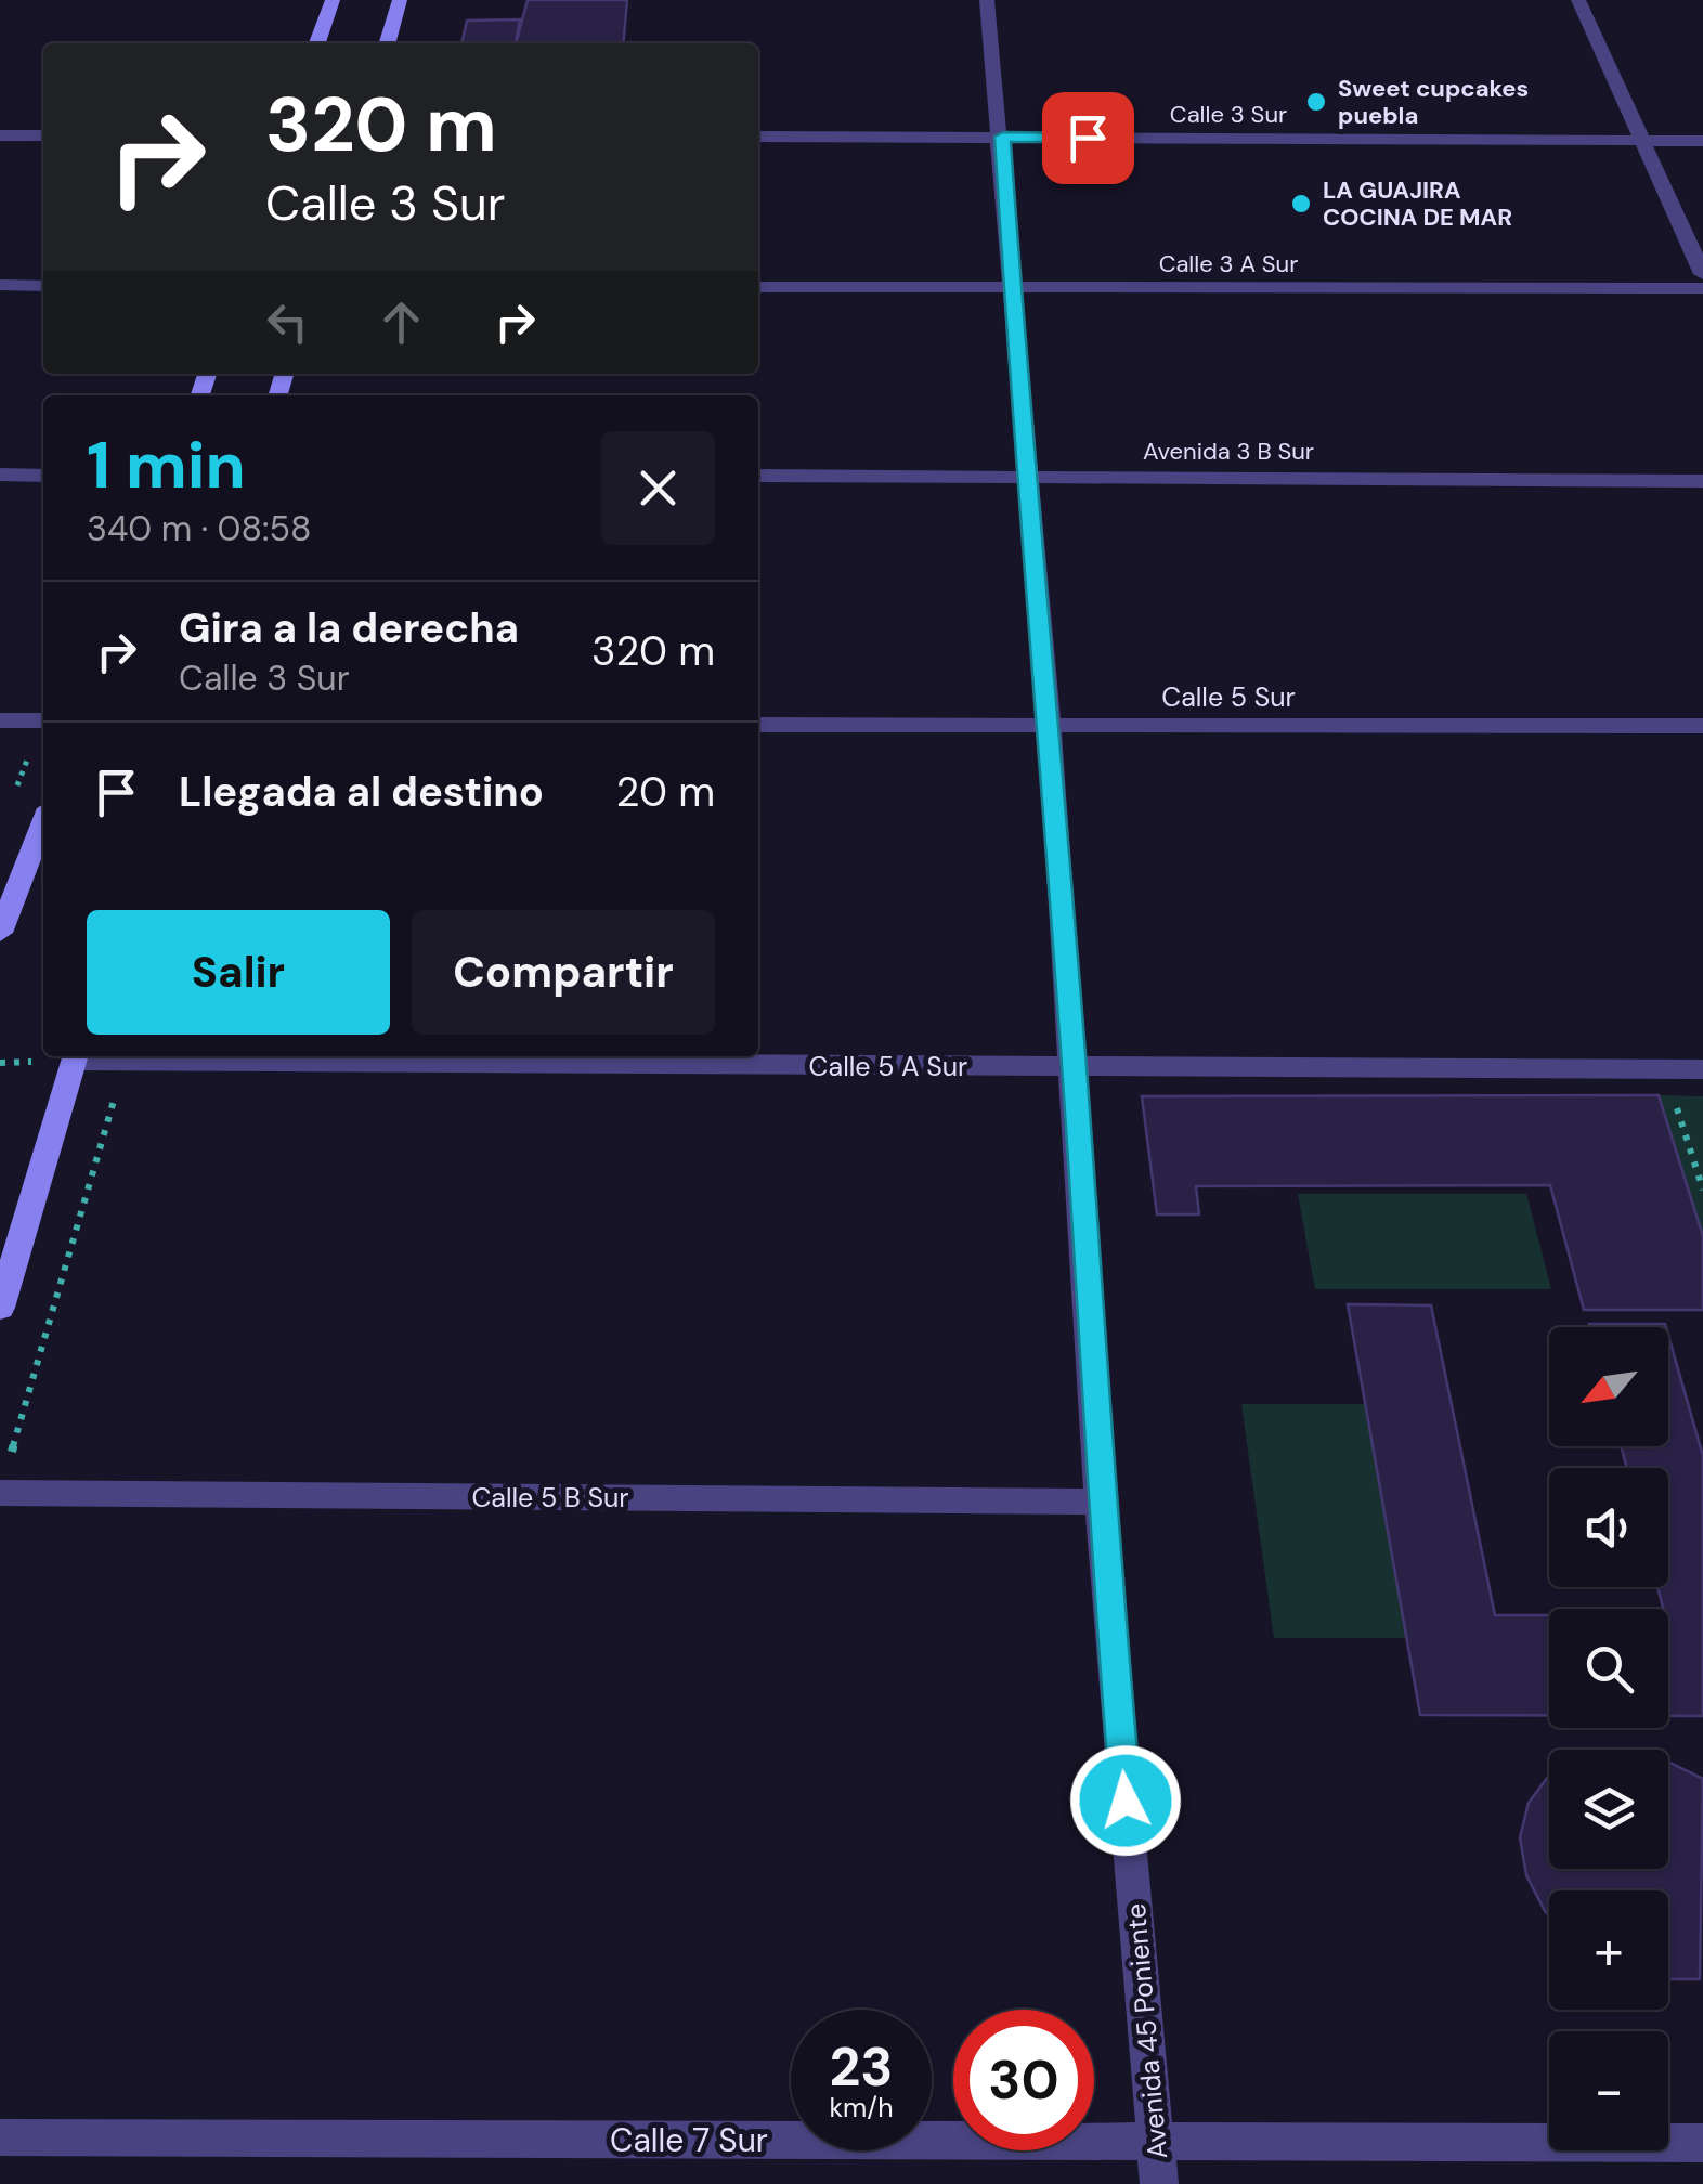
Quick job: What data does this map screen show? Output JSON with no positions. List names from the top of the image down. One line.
{"streets":{"street":["Calle 3 Sur","Calle 3 A Sur","Avenida 3 B Sur","Calle 5 Sur","Calle 5 A Sur","Calle 5 B Sur","Avenida 45 Poniente","Calle 7 Sur"]},"crossings":[["Calle 3 Sur","Avenida 45 Poniente"],["Calle 3 A Sur","Avenida 45 Poniente"],["Avenida 3 B Sur","Avenida 45 Poniente"],["Calle 5 Sur","Avenida 45 Poniente"],["Calle 5 A Sur","Avenida 45 Poniente"],["Calle 5 B Sur","Avenida 45 Poniente"],["Avenida 45 Poniente","Calle 7 Sur"]],"places":["Sweet cupcakes puebla","LA GUAJIRA COCINA DE MAR"],"north":"bottom left","page":{"turn":["320 m","Calle 3 Sur"],"heading":["1 min","340 m · 08:58"],"list":[{"name":"Gira a la derecha","note":"Calle 3 Sur","value":"320 m"},{"name":"Llegada al destino","value":"20 m"}],"buttons":["Salir","Compartir"],"map_buttons":["+","−"],"speed":"23 km/h","limit":"30"}}
